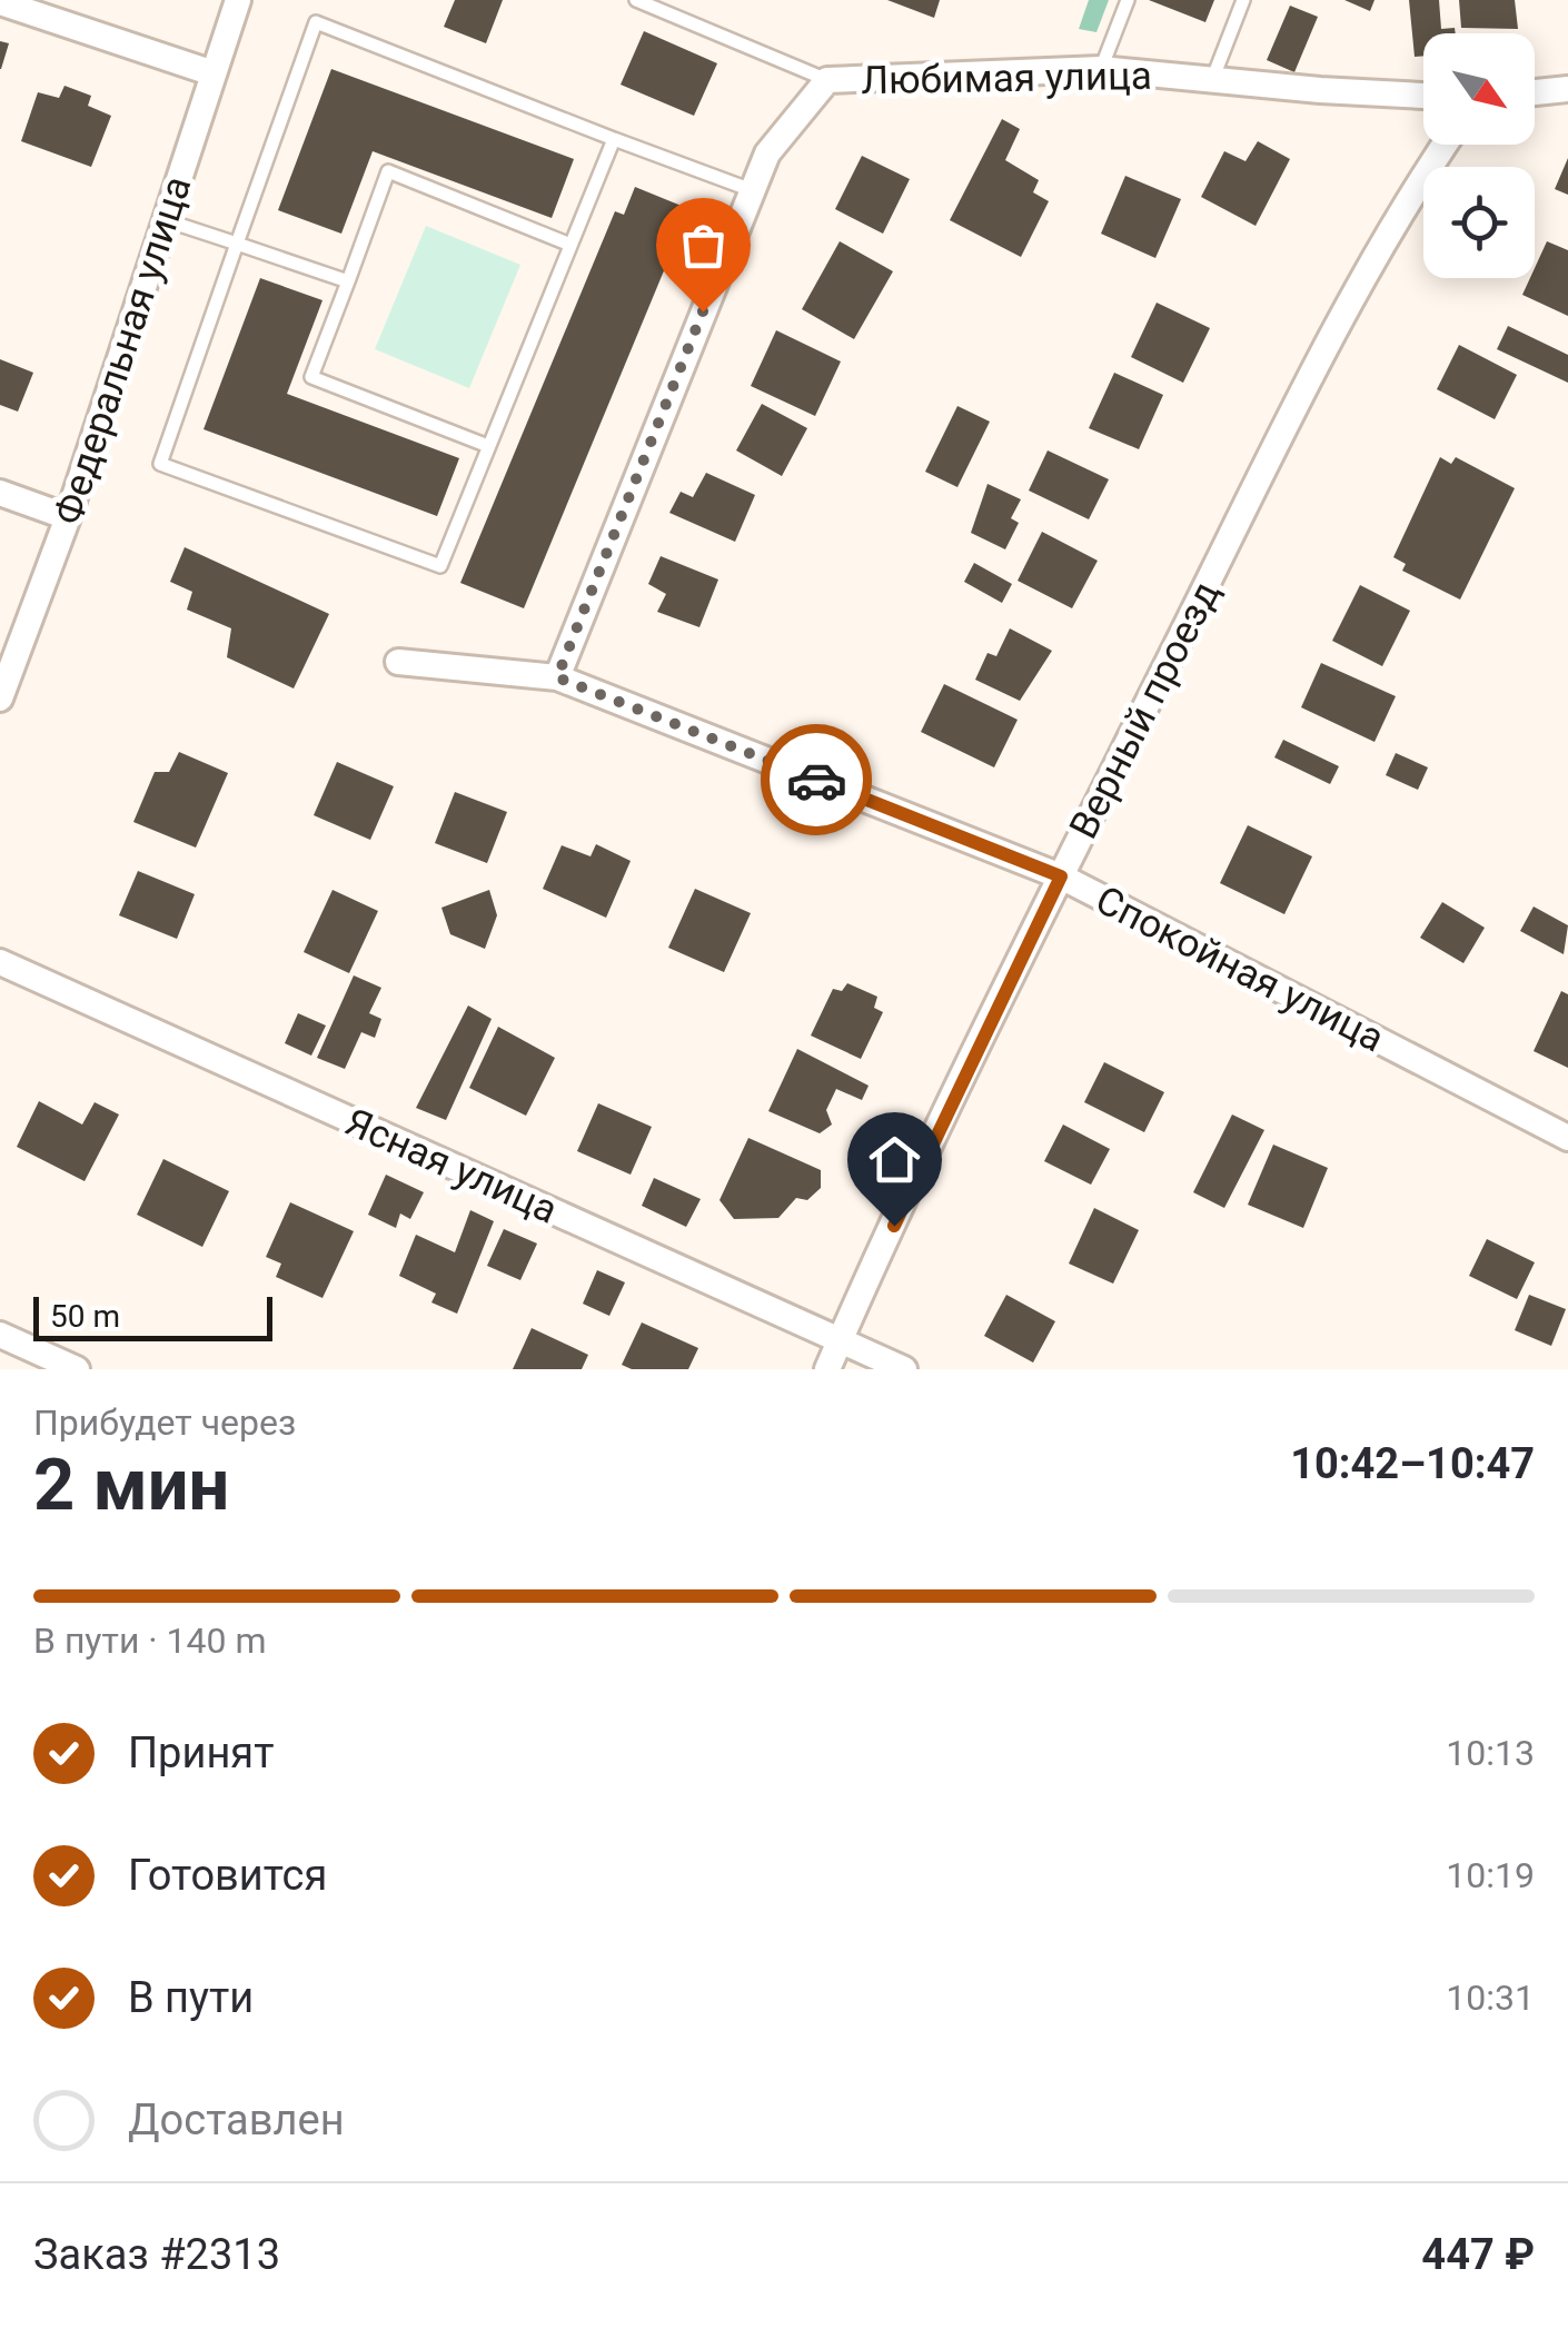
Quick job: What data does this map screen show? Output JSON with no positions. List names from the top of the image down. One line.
{"streets":{"street":["Любимая улица","Федеральная улица","Верный проезд","Спокойная улица","Ясная улица"]},"crossings":[["Любимая улица","Спокойная улица"],["Верный проезд","Спокойная улица"],["Верный проезд","Ясная улица"]],"scale_bar":"50 m","north":"bottom right","page":{"scale":"50 m","heading":["2 мин","Прибудет через","10:42–10:47"],"panel":["Заказ #2313","447 ₽"],"bar":"В пути · 140 m","list":[["Принят","10:13"],["Готовится","10:19"],["В пути","10:31"],"Доставлен"]}}
